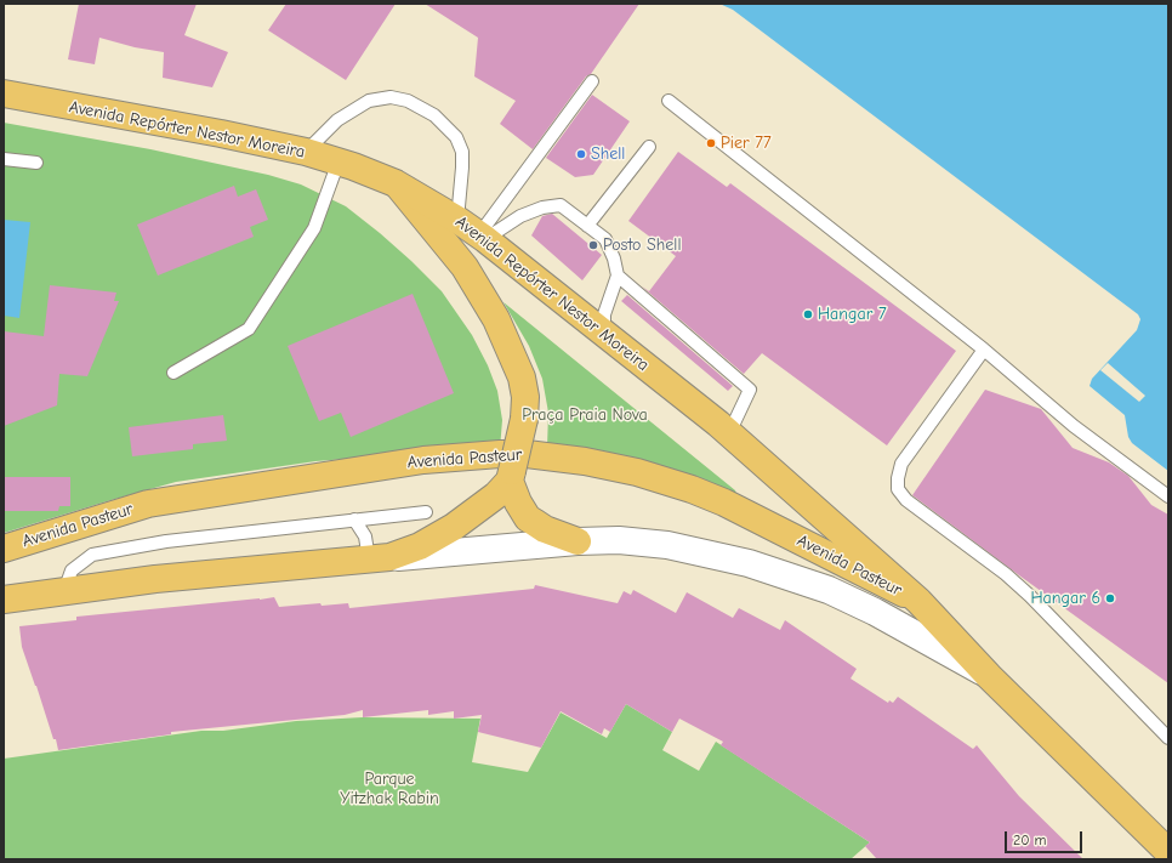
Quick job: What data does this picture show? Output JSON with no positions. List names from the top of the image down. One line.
{"streets":{"main road":["Avenida Repórter Nestor Moreira","Avenida Pasteur"]},"crossings":[["Avenida Repórter Nestor Moreira","Avenida Pasteur"]],"parks":["Praça Praia Nova","Parque Yitzhak Rabin"],"places":["Pier 77","Shell","Posto Shell","Hangar 7","Hangar 6"],"scale_bar":"20 m"}
